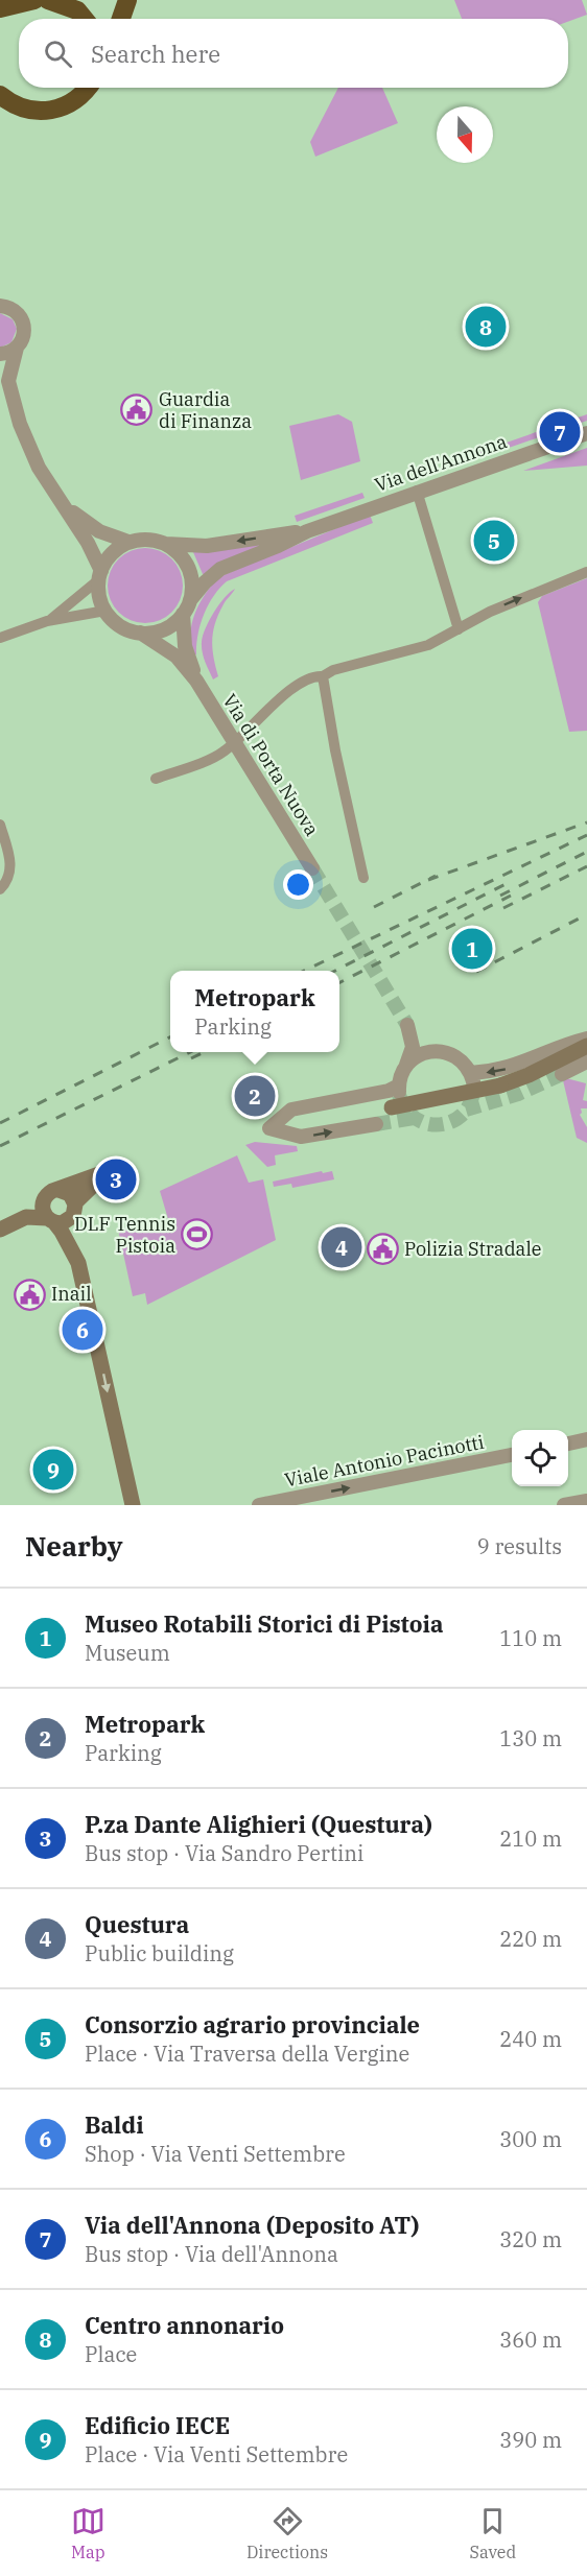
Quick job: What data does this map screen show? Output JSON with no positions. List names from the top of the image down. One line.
{"streets":{"street":["Via dell'Annona","Via di Porta Nuova","Viale Antonio Pacinotti"]},"crossings":[["Via dell'Annona","Via di Porta Nuova"]],"one_way":["Viale Antonio Pacinotti"],"places":{"public building":["Guardia di Finanza","Polizia Stradale","Inail"],"sports":["DLF Tennis Pistoia"]},"north":"bottom","page":{"search":"Search here","pins":["8","7","5","1","2","3","4","6","9"],"popup":["Metropark","Parking"],"heading":["Nearby","9 results"],"list":[{"mark":"1","name":"Museo Rotabili Storici di Pistoia","note":"Museum","value":"110 m"},{"mark":"2","name":"Metropark","note":"Parking","value":"130 m"},{"mark":"3","name":"P.za Dante Alighieri (Questura)","note":"Bus stop · Via Sandro Pertini","value":"210 m"},{"mark":"4","name":"Questura","note":"Public building","value":"220 m"},{"mark":"5","name":"Consorzio agrario provinciale","note":"Place · Via Traversa della Vergine","value":"240 m"},{"mark":"6","name":"Baldi","note":"Shop · Via Venti Settembre","value":"300 m"},{"mark":"7","name":"Via dell'Annona (Deposito AT)","note":"Bus stop · Via dell'Annona","value":"320 m"},{"mark":"8","name":"Centro annonario","note":"Place","value":"360 m"},{"mark":"9","name":"Edificio IECE","note":"Place · Via Venti Settembre","value":"390 m"}],"nav":["Map","Directions","Saved"]}}
